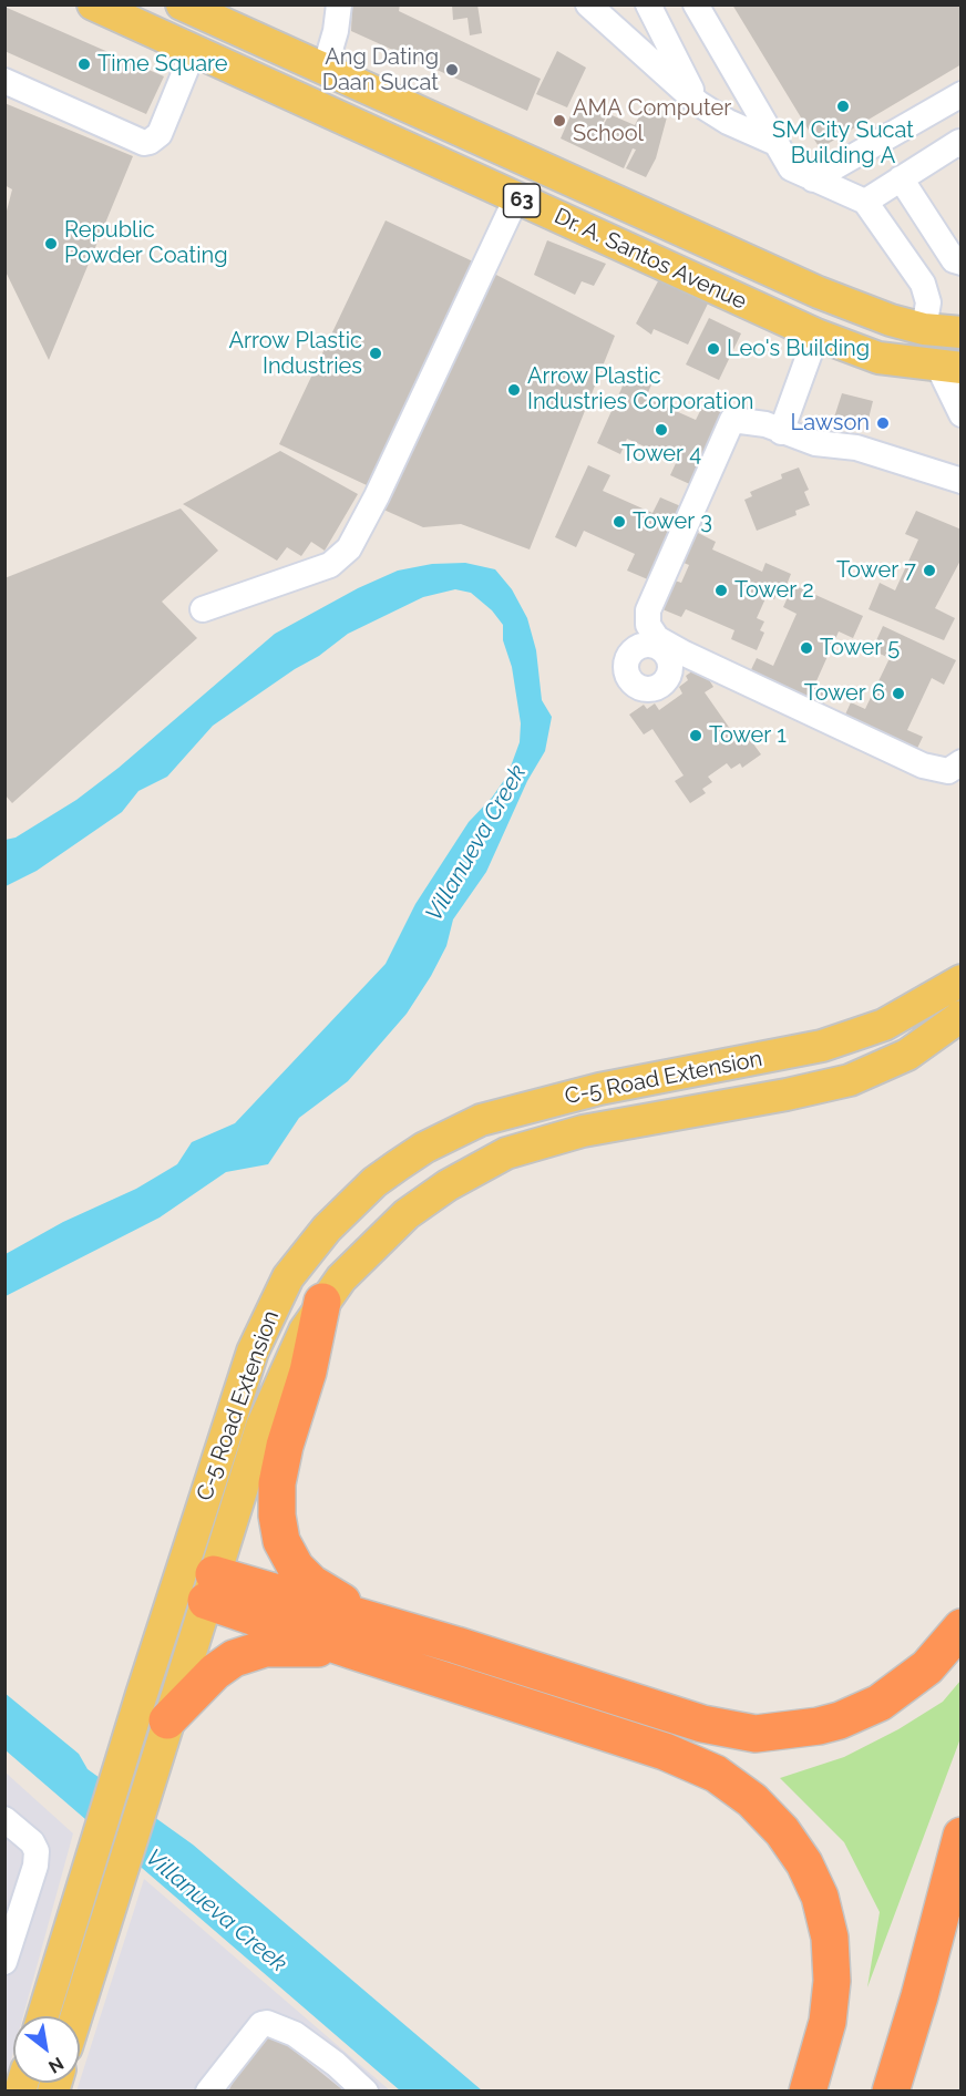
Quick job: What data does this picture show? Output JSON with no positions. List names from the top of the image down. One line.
{"streets":{"main road":["63","Dr. A. Santos Avenue","C-5 Road Extension"]},"water":["Villanueva Creek"],"places":["Time Square","Ang Dating Daan Sucat","SM City Sucat Building A","AMA Computer School","Republic Powder Coating","Leo's Building","Arrow Plastic Industries","Arrow Plastic Industries Corporation","Lawson","Tower 4","Tower 3","Tower 7","Tower 2","Tower 5","Tower 6","Tower 1"],"north":"bottom right"}
